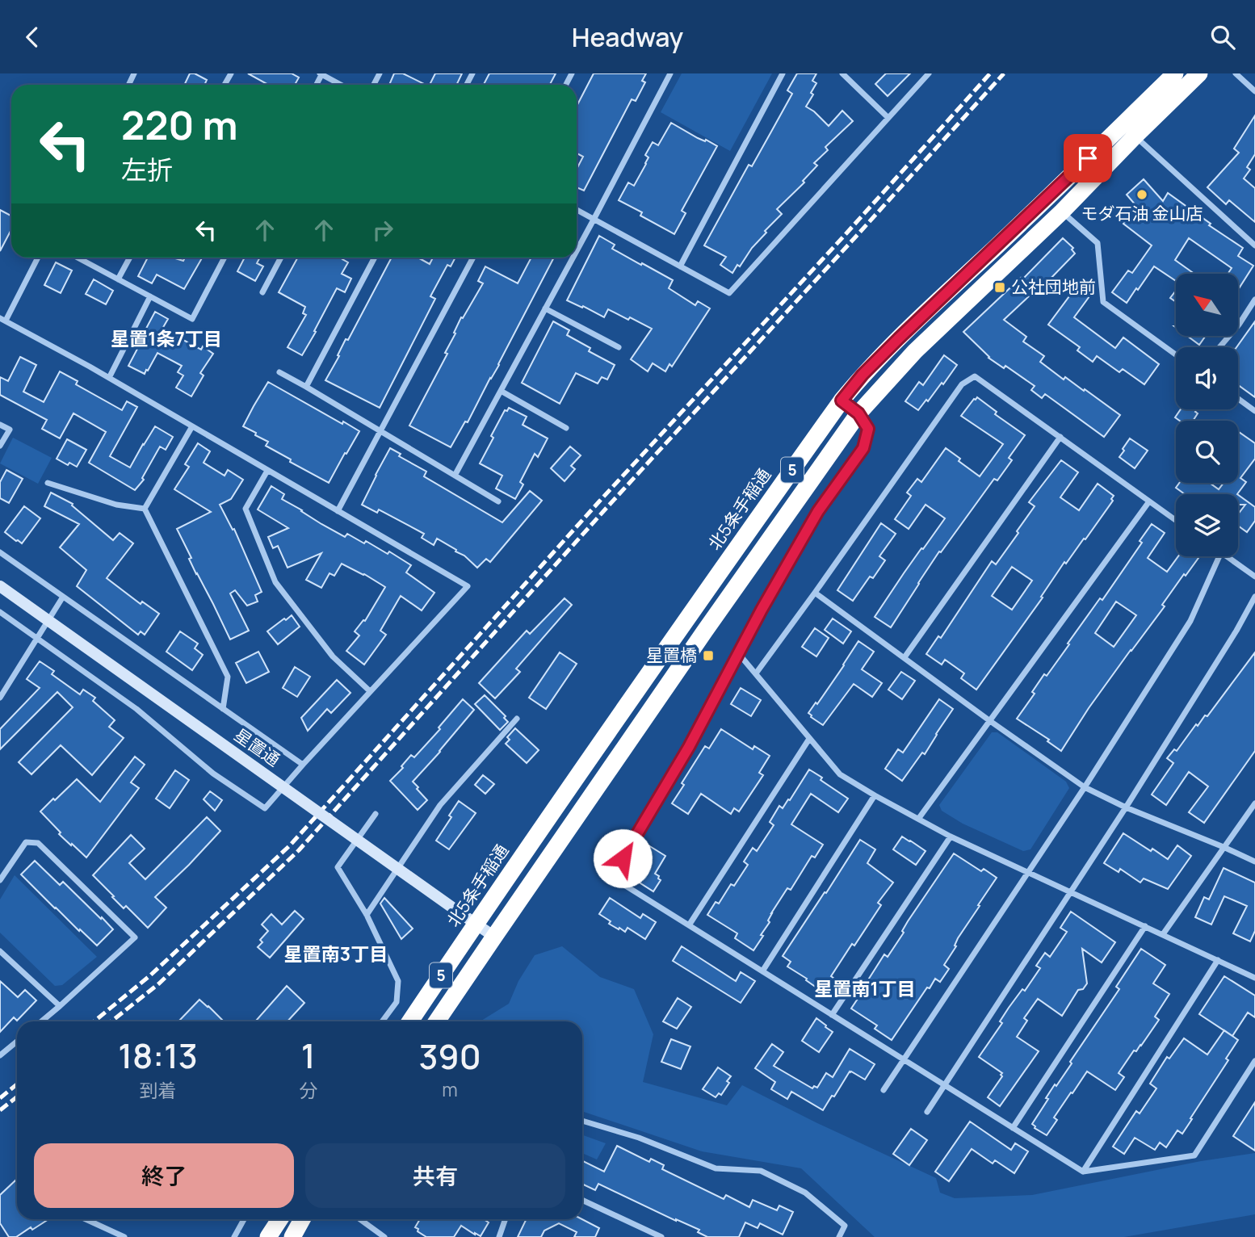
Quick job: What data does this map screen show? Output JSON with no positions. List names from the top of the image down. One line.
{"streets":{"highway":["5","北5条手稲通"],"street":["星置通"]},"crossings":[["5","星置通"],["北5条手稲通","星置通"]],"districts":["星置1条7丁目","星置南3丁目","星置南1丁目"],"places":{"other":["モダ石油 金山店"],"transit":["公社団地前","星置橋"]},"north":"top left","page":{"header":"Headway","turn":["220 m","左折"],"eta":["18:13","到着","1","分","390","m"],"buttons":["終了","共有"]}}
